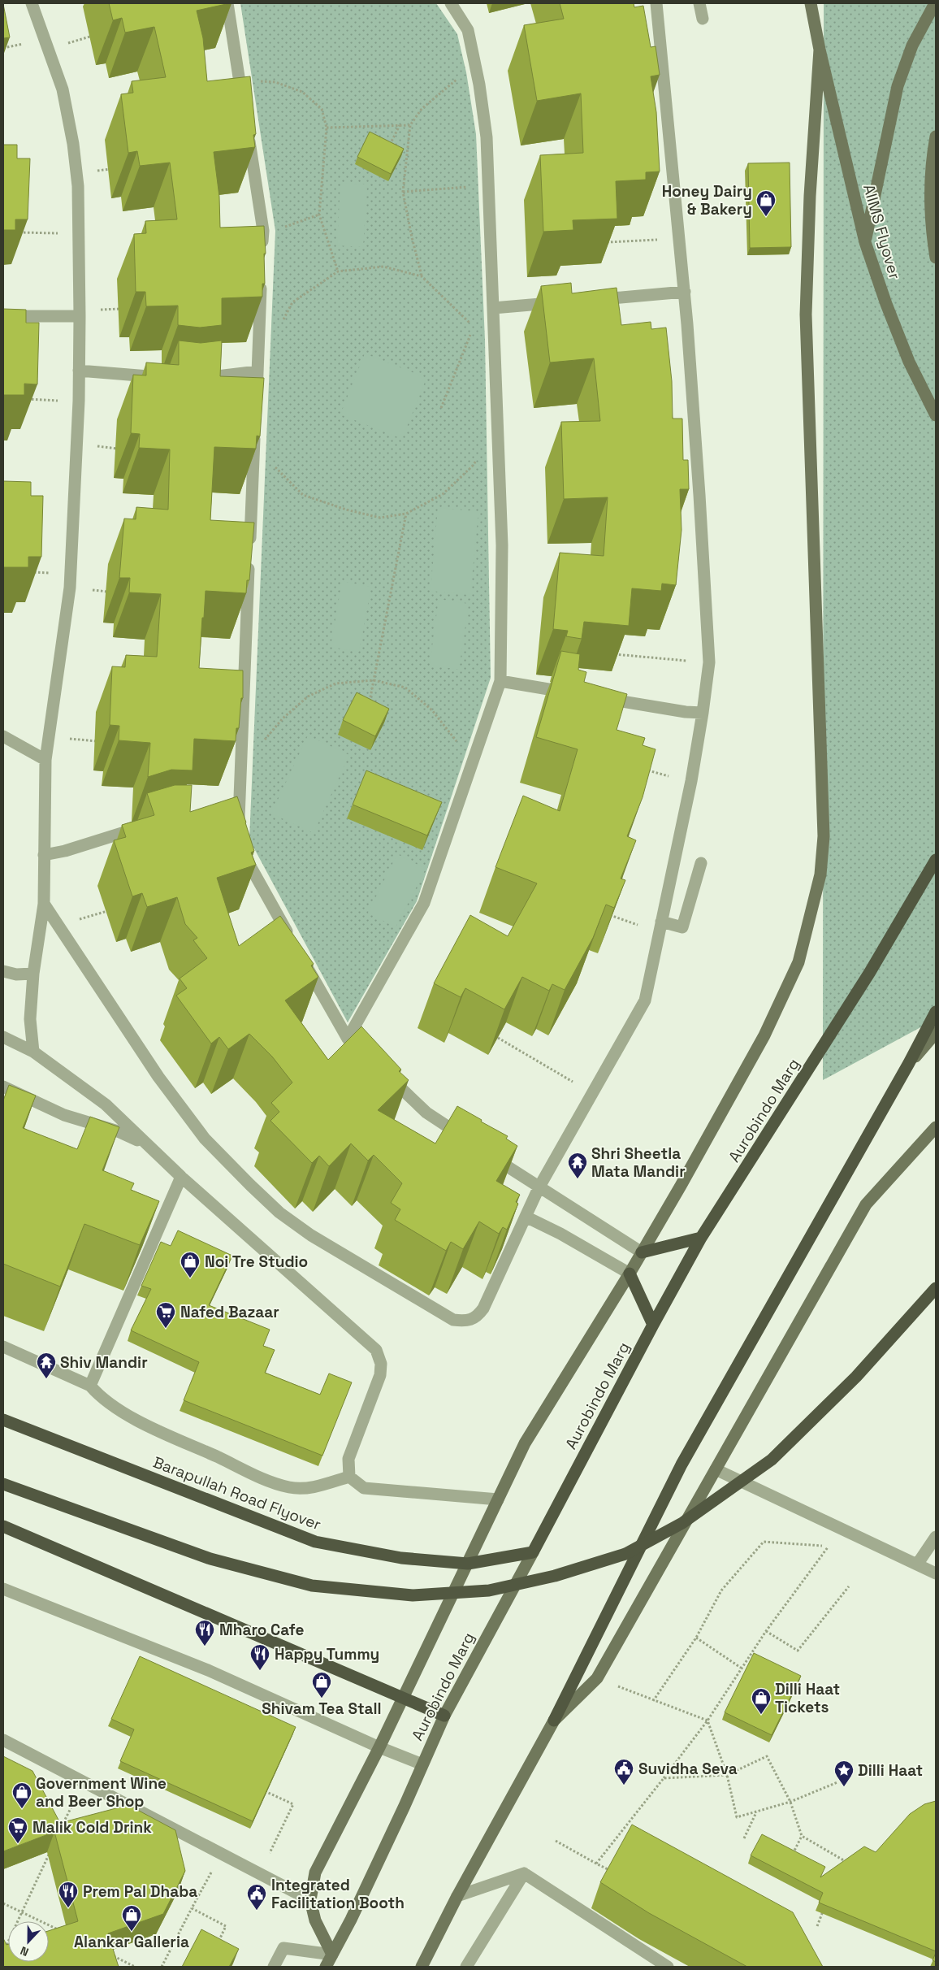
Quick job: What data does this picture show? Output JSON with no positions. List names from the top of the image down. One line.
{"streets":{"highway":["Aurobindo Marg","Barapullah Road Flyover"],"main road":["AIIMS Flyover"]},"crossings":[["Aurobindo Marg","Barapullah Road Flyover"]],"places":{"shop":["Honey Dairy & Bakery","Noi Tre Studio","Shivam Tea Stall","Dilli Haat Tickets","Government Wine and Beer Shop","Alankar Galleria"],"temple":["Shri Sheetla Mata Mandir","Shiv Mandir"],"supermarket":["Nafed Bazaar","Malik Cold Drink"],"restaurant":["Mharo Cafe","Happy Tummy","Prem Pal Dhaba"],"public building":["Suvidha Seva","Integrated Facilitation Booth"],"place":["Dilli Haat"]},"north":"bottom"}
